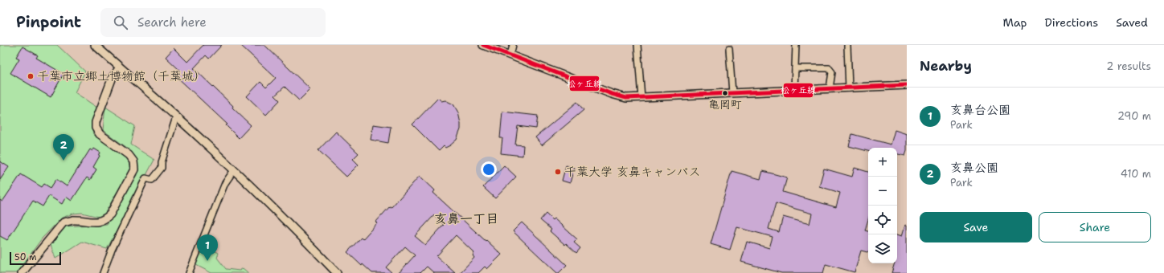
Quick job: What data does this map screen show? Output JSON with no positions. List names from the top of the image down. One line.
{"districts":["亥鼻一丁目"],"places":["千葉市立郷土博物館（千葉城）","亀岡町","千葉大学 亥鼻キャンパス"],"lines":["transit line 松ヶ丘線"],"scale_bar":"50 m","page":{"header":"Pinpoint","search":"Search here","nav":["Map","Directions","Saved"],"heading":["Nearby","2 results"],"list":[{"mark":"1","name":"亥鼻台公園","note":"Park","value":"290 m"},{"mark":"2","name":"亥鼻公園","note":"Park","value":"410 m"}],"pins":["2","1"],"map_buttons":["+","−"],"buttons":["Save","Share"],"scale":"50 m"}}
